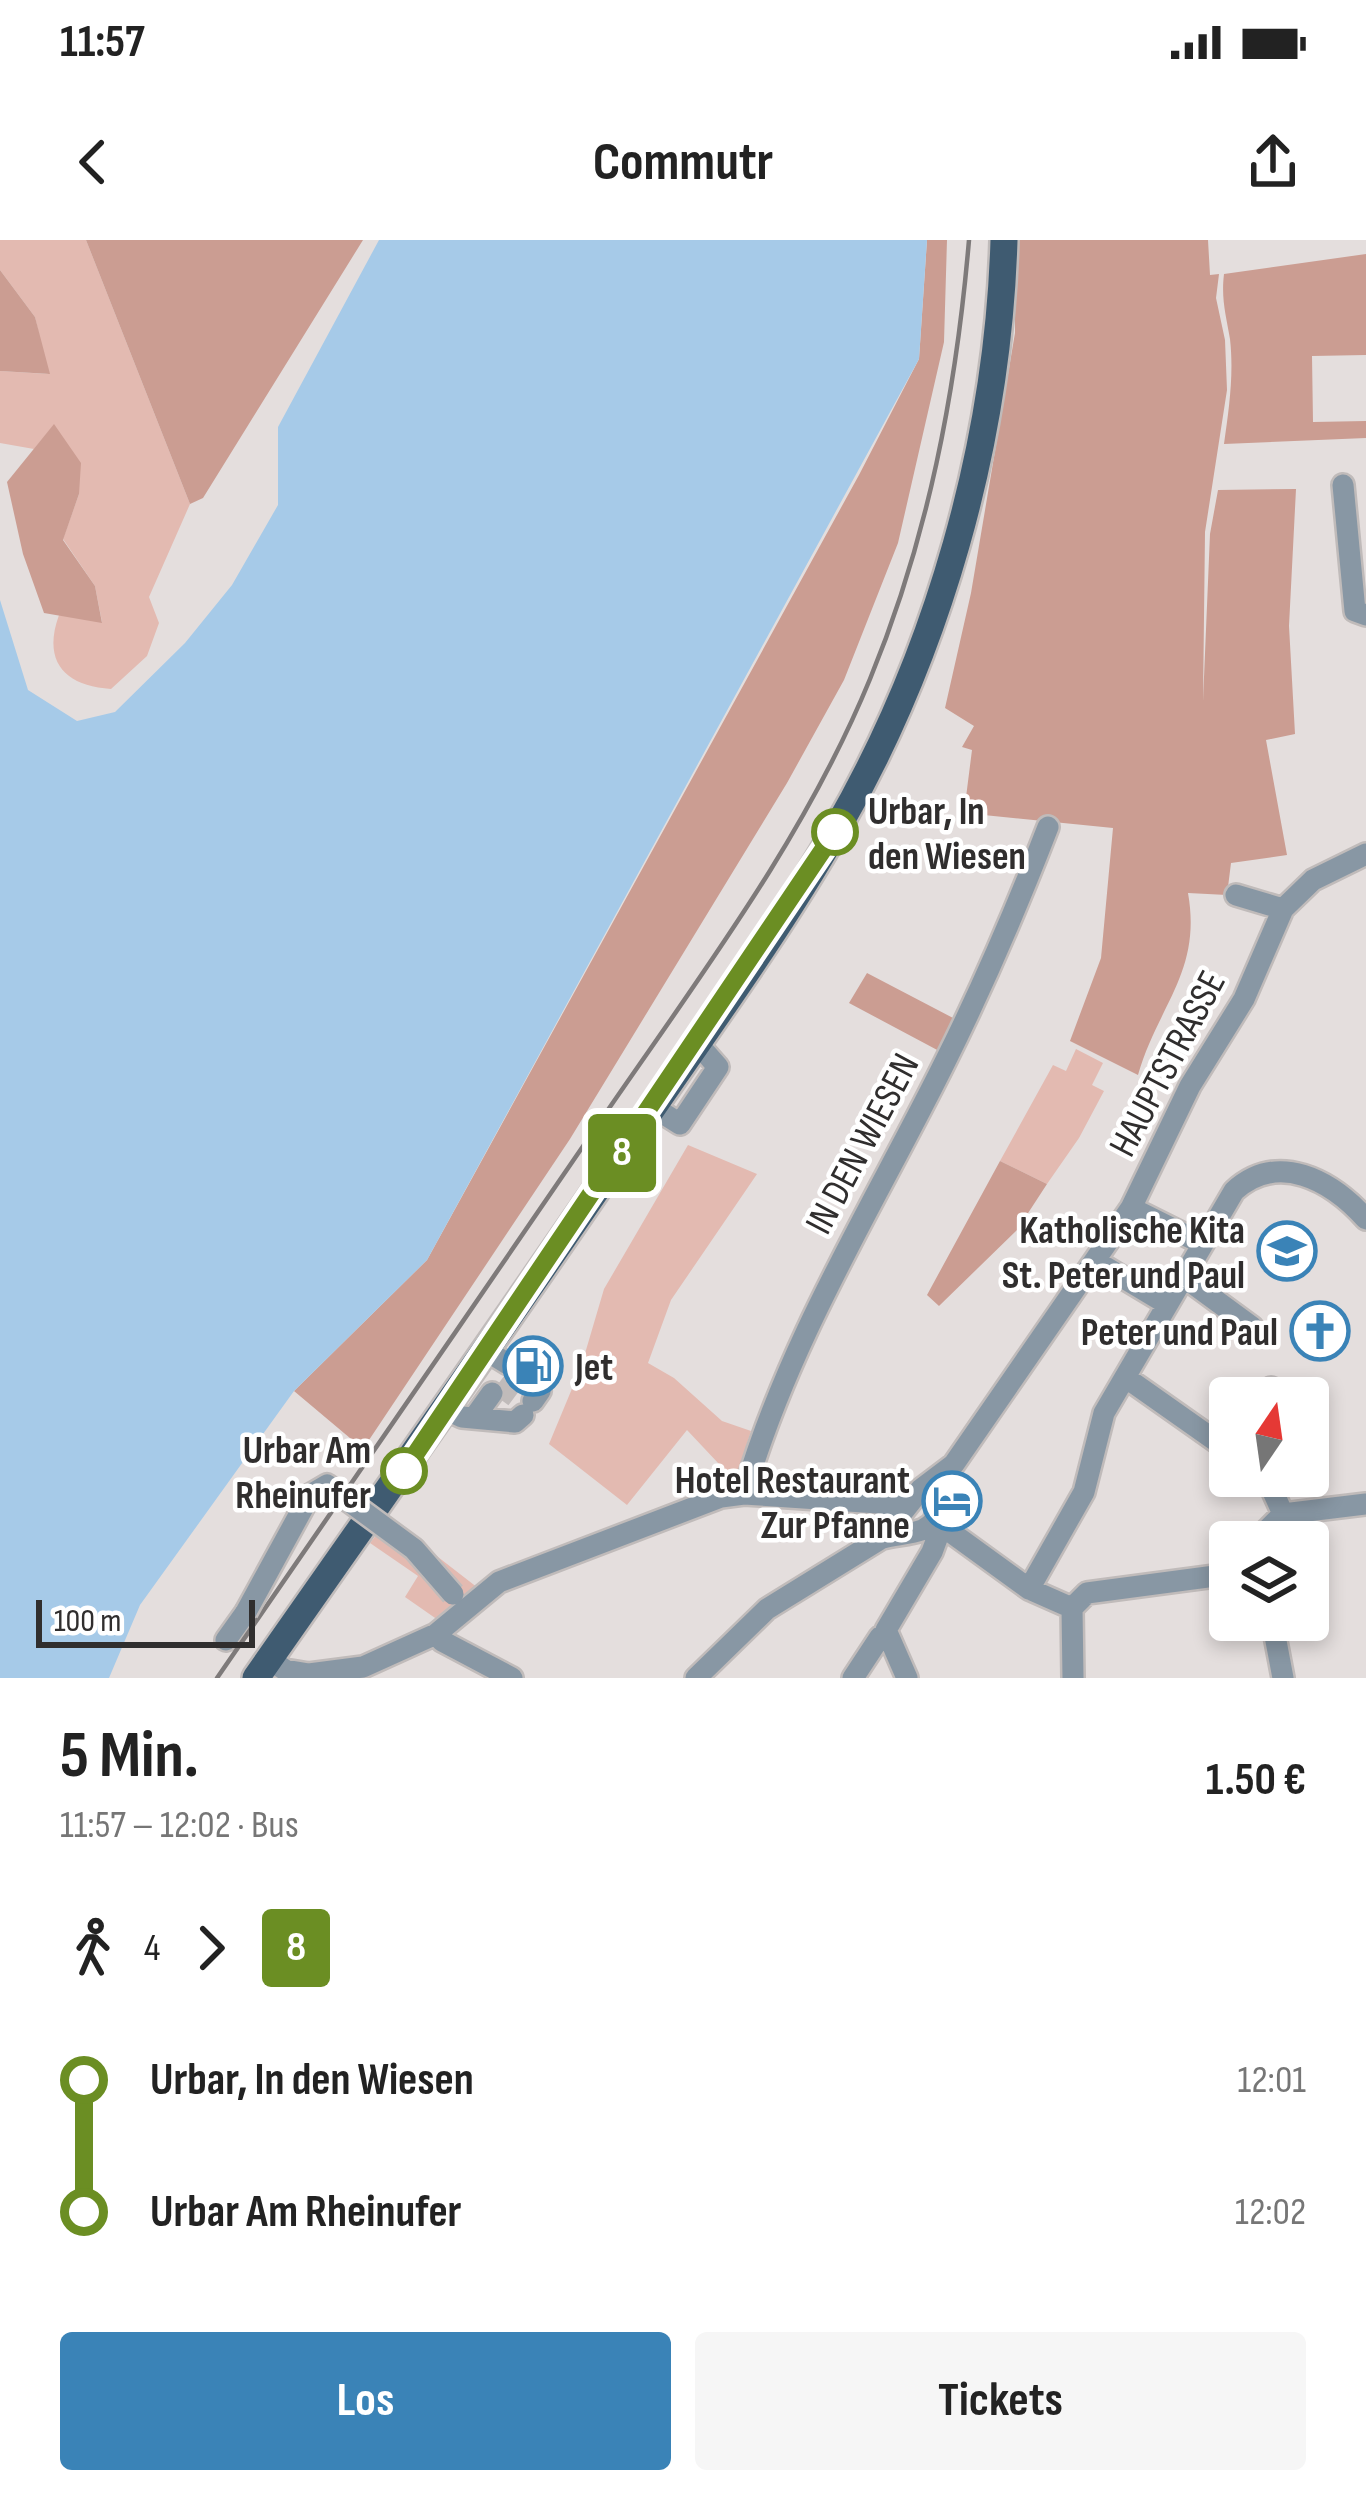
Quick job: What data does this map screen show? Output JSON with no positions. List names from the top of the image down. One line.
{"streets":{"street":["HAUPTSTRASSE","IN DEN WIESEN"]},"places":{"other":["Urbar, In den Wiesen","Urbar Am Rheinufer"],"school or university":["Katholische Kita St. Peter und Paul"],"church":["Peter und Paul"],"fuel station":["Jet"],"hotel":["Hotel Restaurant Zur Pfanne"]},"lines":["bus line 8"],"scale_bar":"100 m","north":"top","page":{"status":"11:57","header":"Commutr","on_map":"8","scale":"100 m","heading":["5 Min.","11:57 – 12:02 · Bus","1.50 €"],"legs":["4","8"],"list":[{"name":"Urbar, In den Wiesen","value":"12:01"},{"name":"Urbar Am Rheinufer","value":"12:02"}],"buttons":["Los","Tickets"]}}
